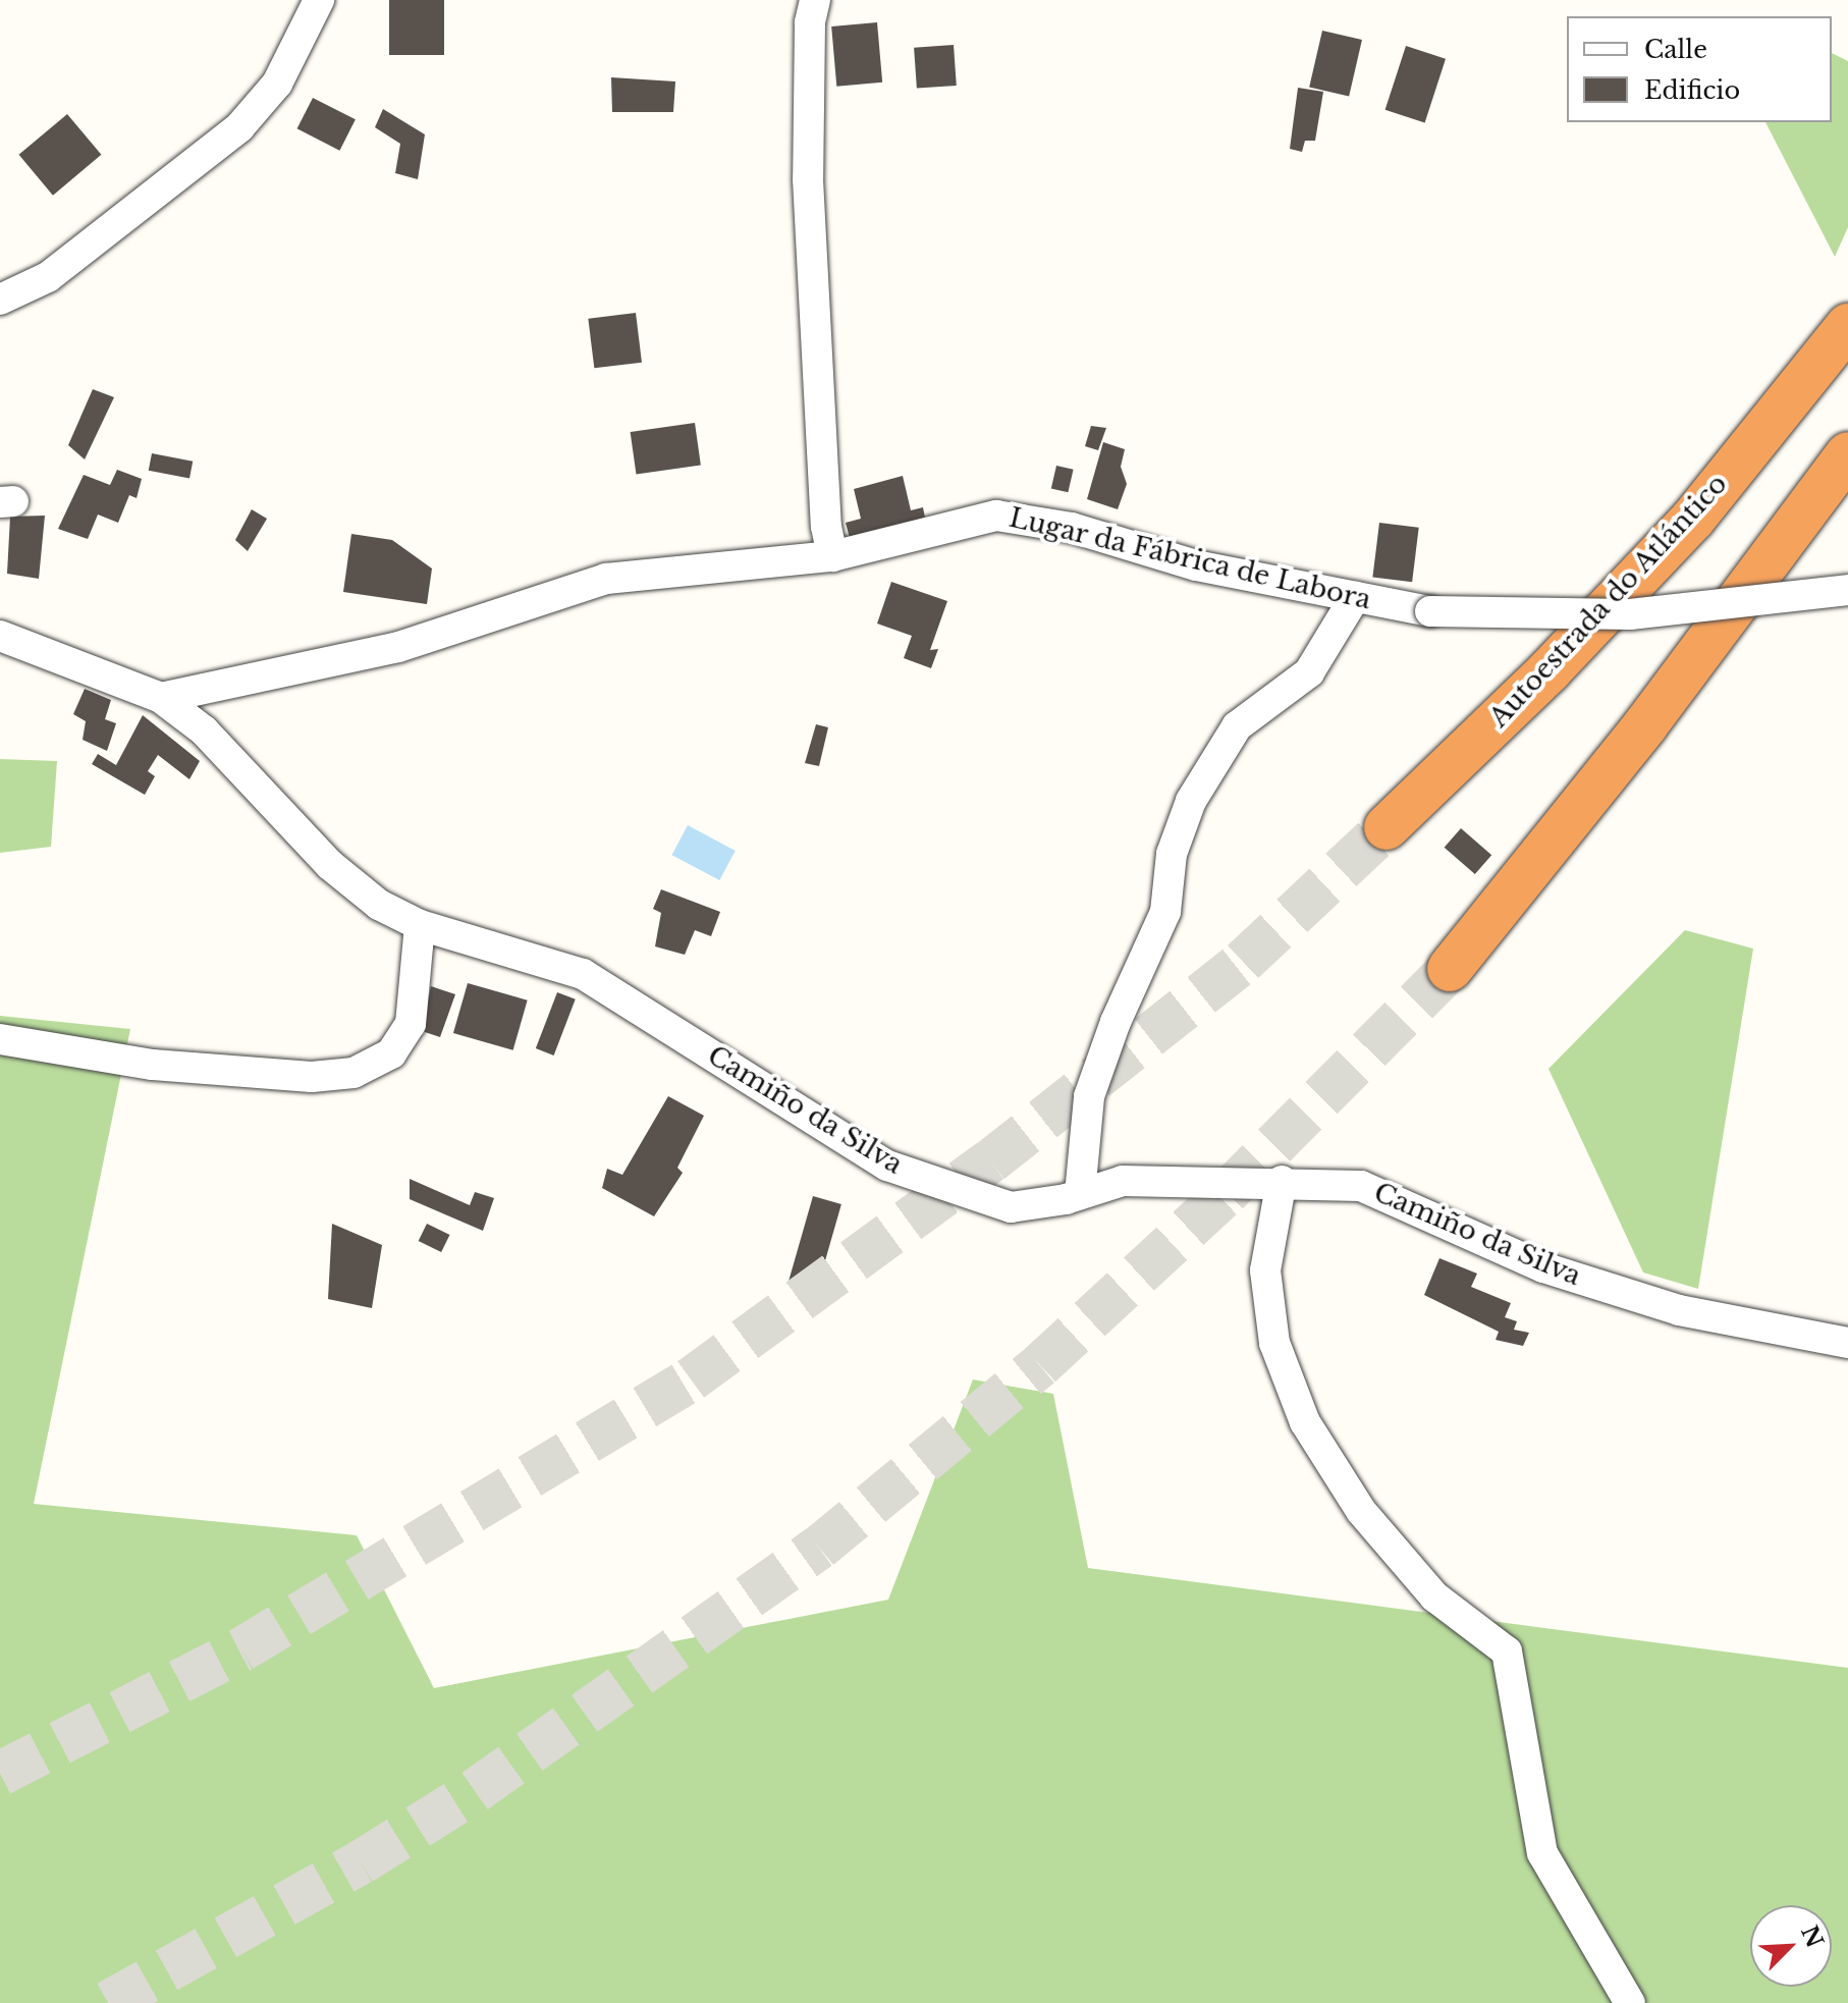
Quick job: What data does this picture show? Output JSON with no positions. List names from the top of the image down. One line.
{"streets":{"highway":["Autoestrada do Atlántico"],"street":["Lugar da Fábrica de Labora","Camiño da Silva"]},"crossings":[["Lugar da Fábrica de Labora","Camiño da Silva"]],"legend":["Calle","Edificio"],"north":"top right"}
